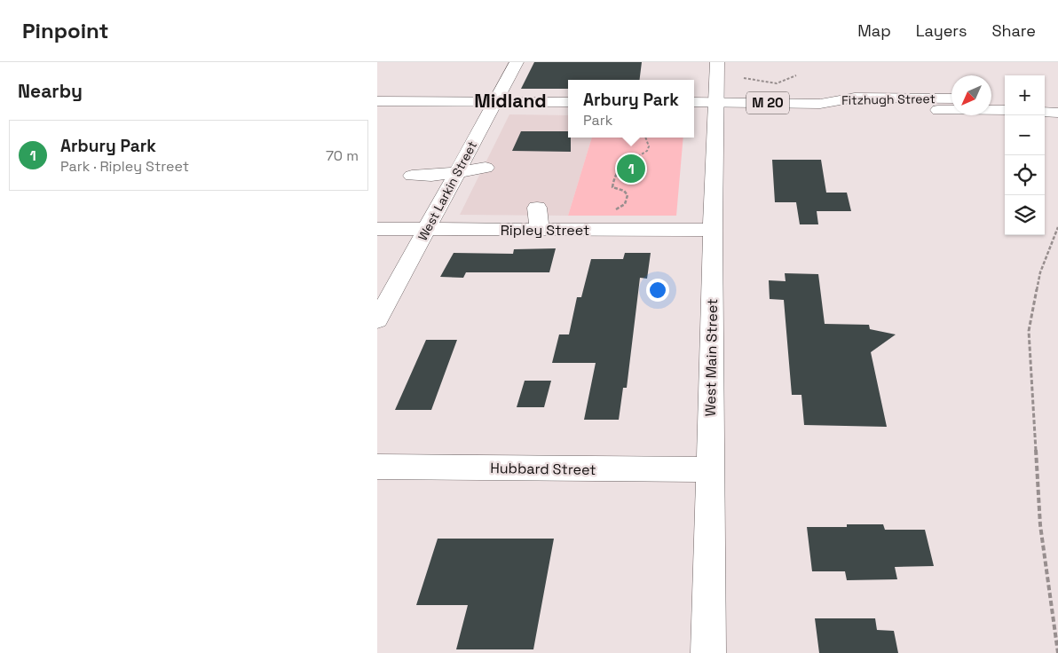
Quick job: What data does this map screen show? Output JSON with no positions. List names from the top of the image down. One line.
{"streets":{"main road":["Fitzhugh Street","M 20","West Larkin Street","Ripley Street","West Main Street","Hubbard Street"]},"crossings":[["Fitzhugh Street","M 20"],["Fitzhugh Street","West Main Street"],["M 20","West Main Street"],["West Larkin Street","Ripley Street"],["Ripley Street","West Main Street"],["West Main Street","Hubbard Street"]],"districts":["Midland"],"north":"bottom left","page":{"header":"Pinpoint","nav":["Map","Layers","Share"],"heading":"Nearby","map_buttons":["+","−"],"popup":["Arbury Park","Park"],"list":[{"mark":"1","name":"Arbury Park","note":"Park · Ripley Street","value":"70 m"}],"pins":"1"}}
